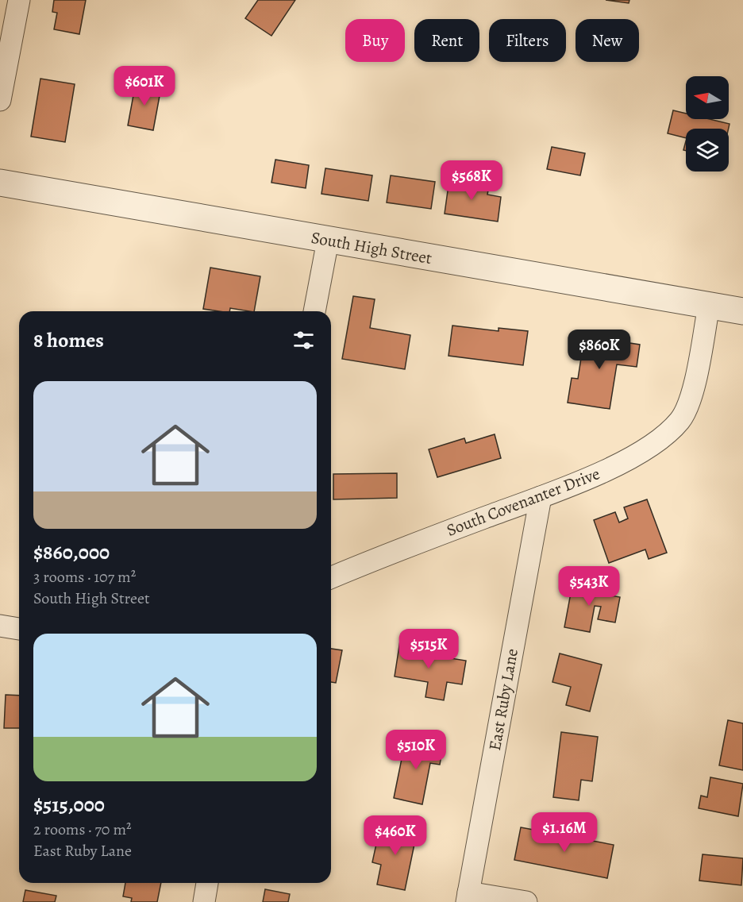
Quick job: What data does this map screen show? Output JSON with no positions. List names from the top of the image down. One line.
{"streets":{"street":["South High Street","South Covenanter Drive","East Ruby Lane"]},"crossings":[["South High Street","South Covenanter Drive"],["South Covenanter Drive","East Ruby Lane"]],"north":"left","page":{"chip":["Buy","Rent","Filters","New"],"price":["$601K","$568K","$860K","$543K","$515K","$510K","$1.16M","$460K"],"heading":"8 homes","list":[{"name":"$860,000","note":"3 rooms · 107 m² · South High Street"},{"name":"$515,000","note":"2 rooms · 70 m² · East Ruby Lane"}]}}
